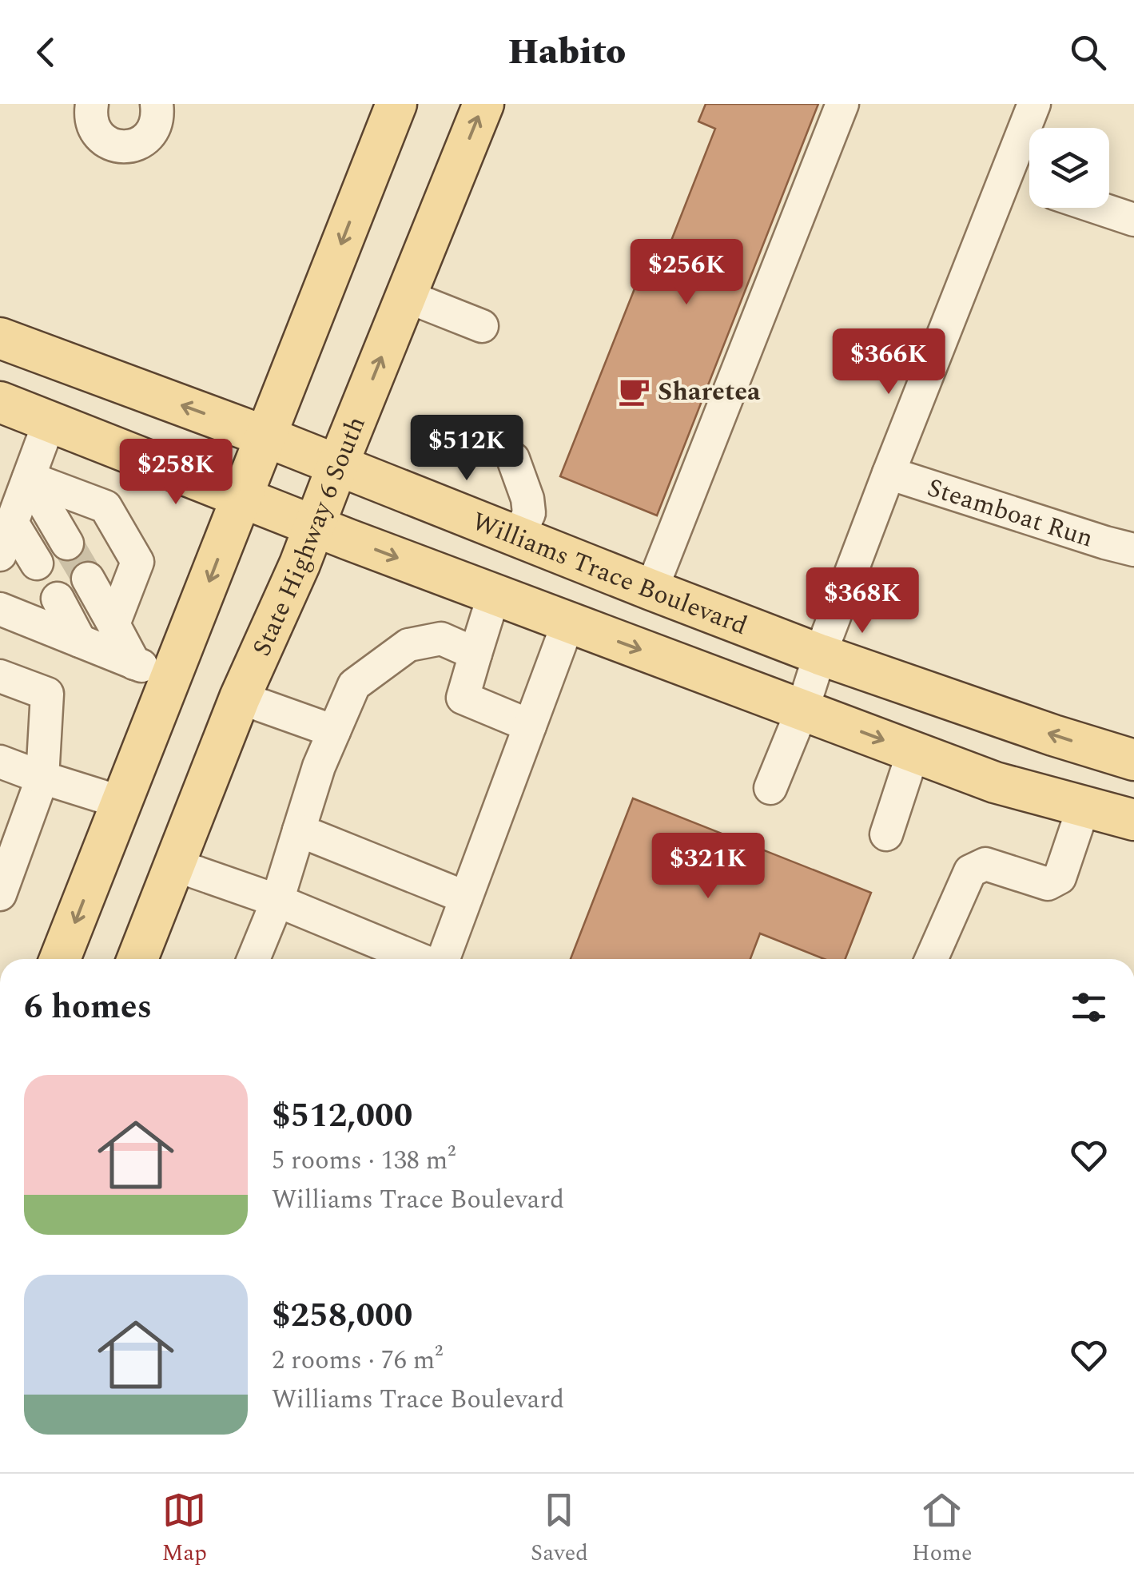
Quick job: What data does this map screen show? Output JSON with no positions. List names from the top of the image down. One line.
{"streets":{"main road":["State Highway 6 South","Williams Trace Boulevard"],"street":["Steamboat Run"]},"crossings":[["State Highway 6 South","Williams Trace Boulevard"]],"places":{"cafe":["Sharetea"]},"page":{"header":"Habito","price":["$256K","$366K","$512K","$258K","$368K","$321K"],"heading":"6 homes","list":[{"name":"$512,000","note":"5 rooms · 138 m² · Williams Trace Boulevard"},{"name":"$258,000","note":"2 rooms · 76 m² · Williams Trace Boulevard"}],"tabs":["Map","Saved","Home"]}}
